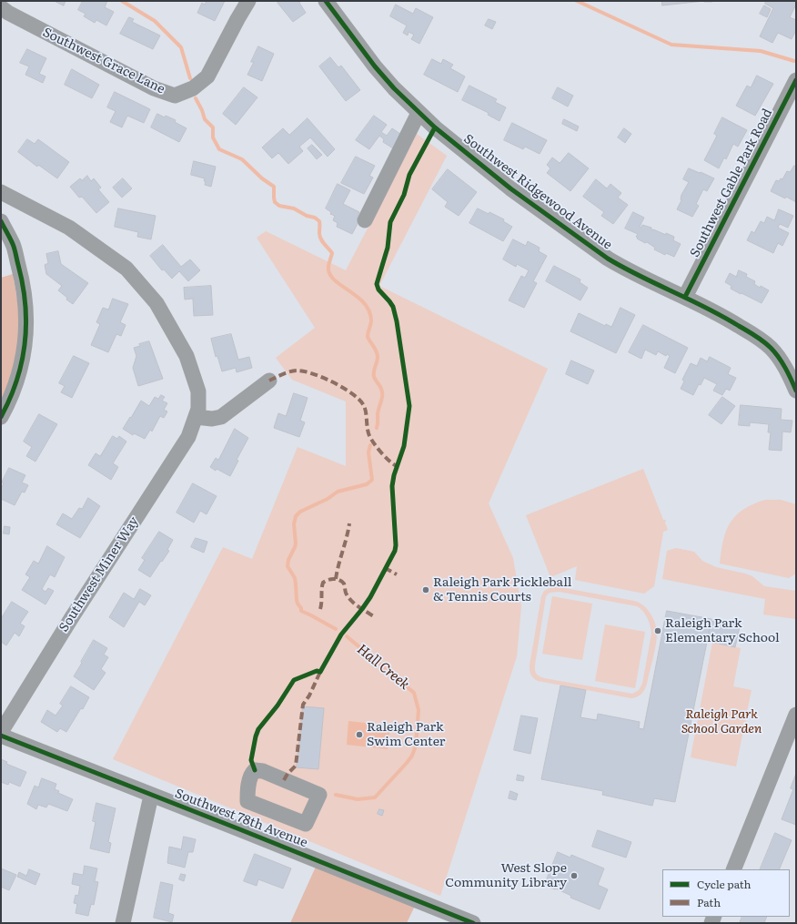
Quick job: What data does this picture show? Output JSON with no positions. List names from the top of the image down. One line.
{"streets":{"street":["Southwest Grace Lane","Southwest Gable Park Road","Southwest Ridgewood Avenue","Southwest Miner Way","Southwest 78th Avenue"]},"crossings":[["Southwest Gable Park Road","Southwest Ridgewood Avenue"]],"water":["Hall Creek"],"parks":["Raleigh Park School Garden"],"places":["Raleigh Park Pickleball & Tennis Courts","Raleigh Park Elementary School","Raleigh Park Swim Center","West Slope Community Library"],"legend":["Cycle path","Path"]}
